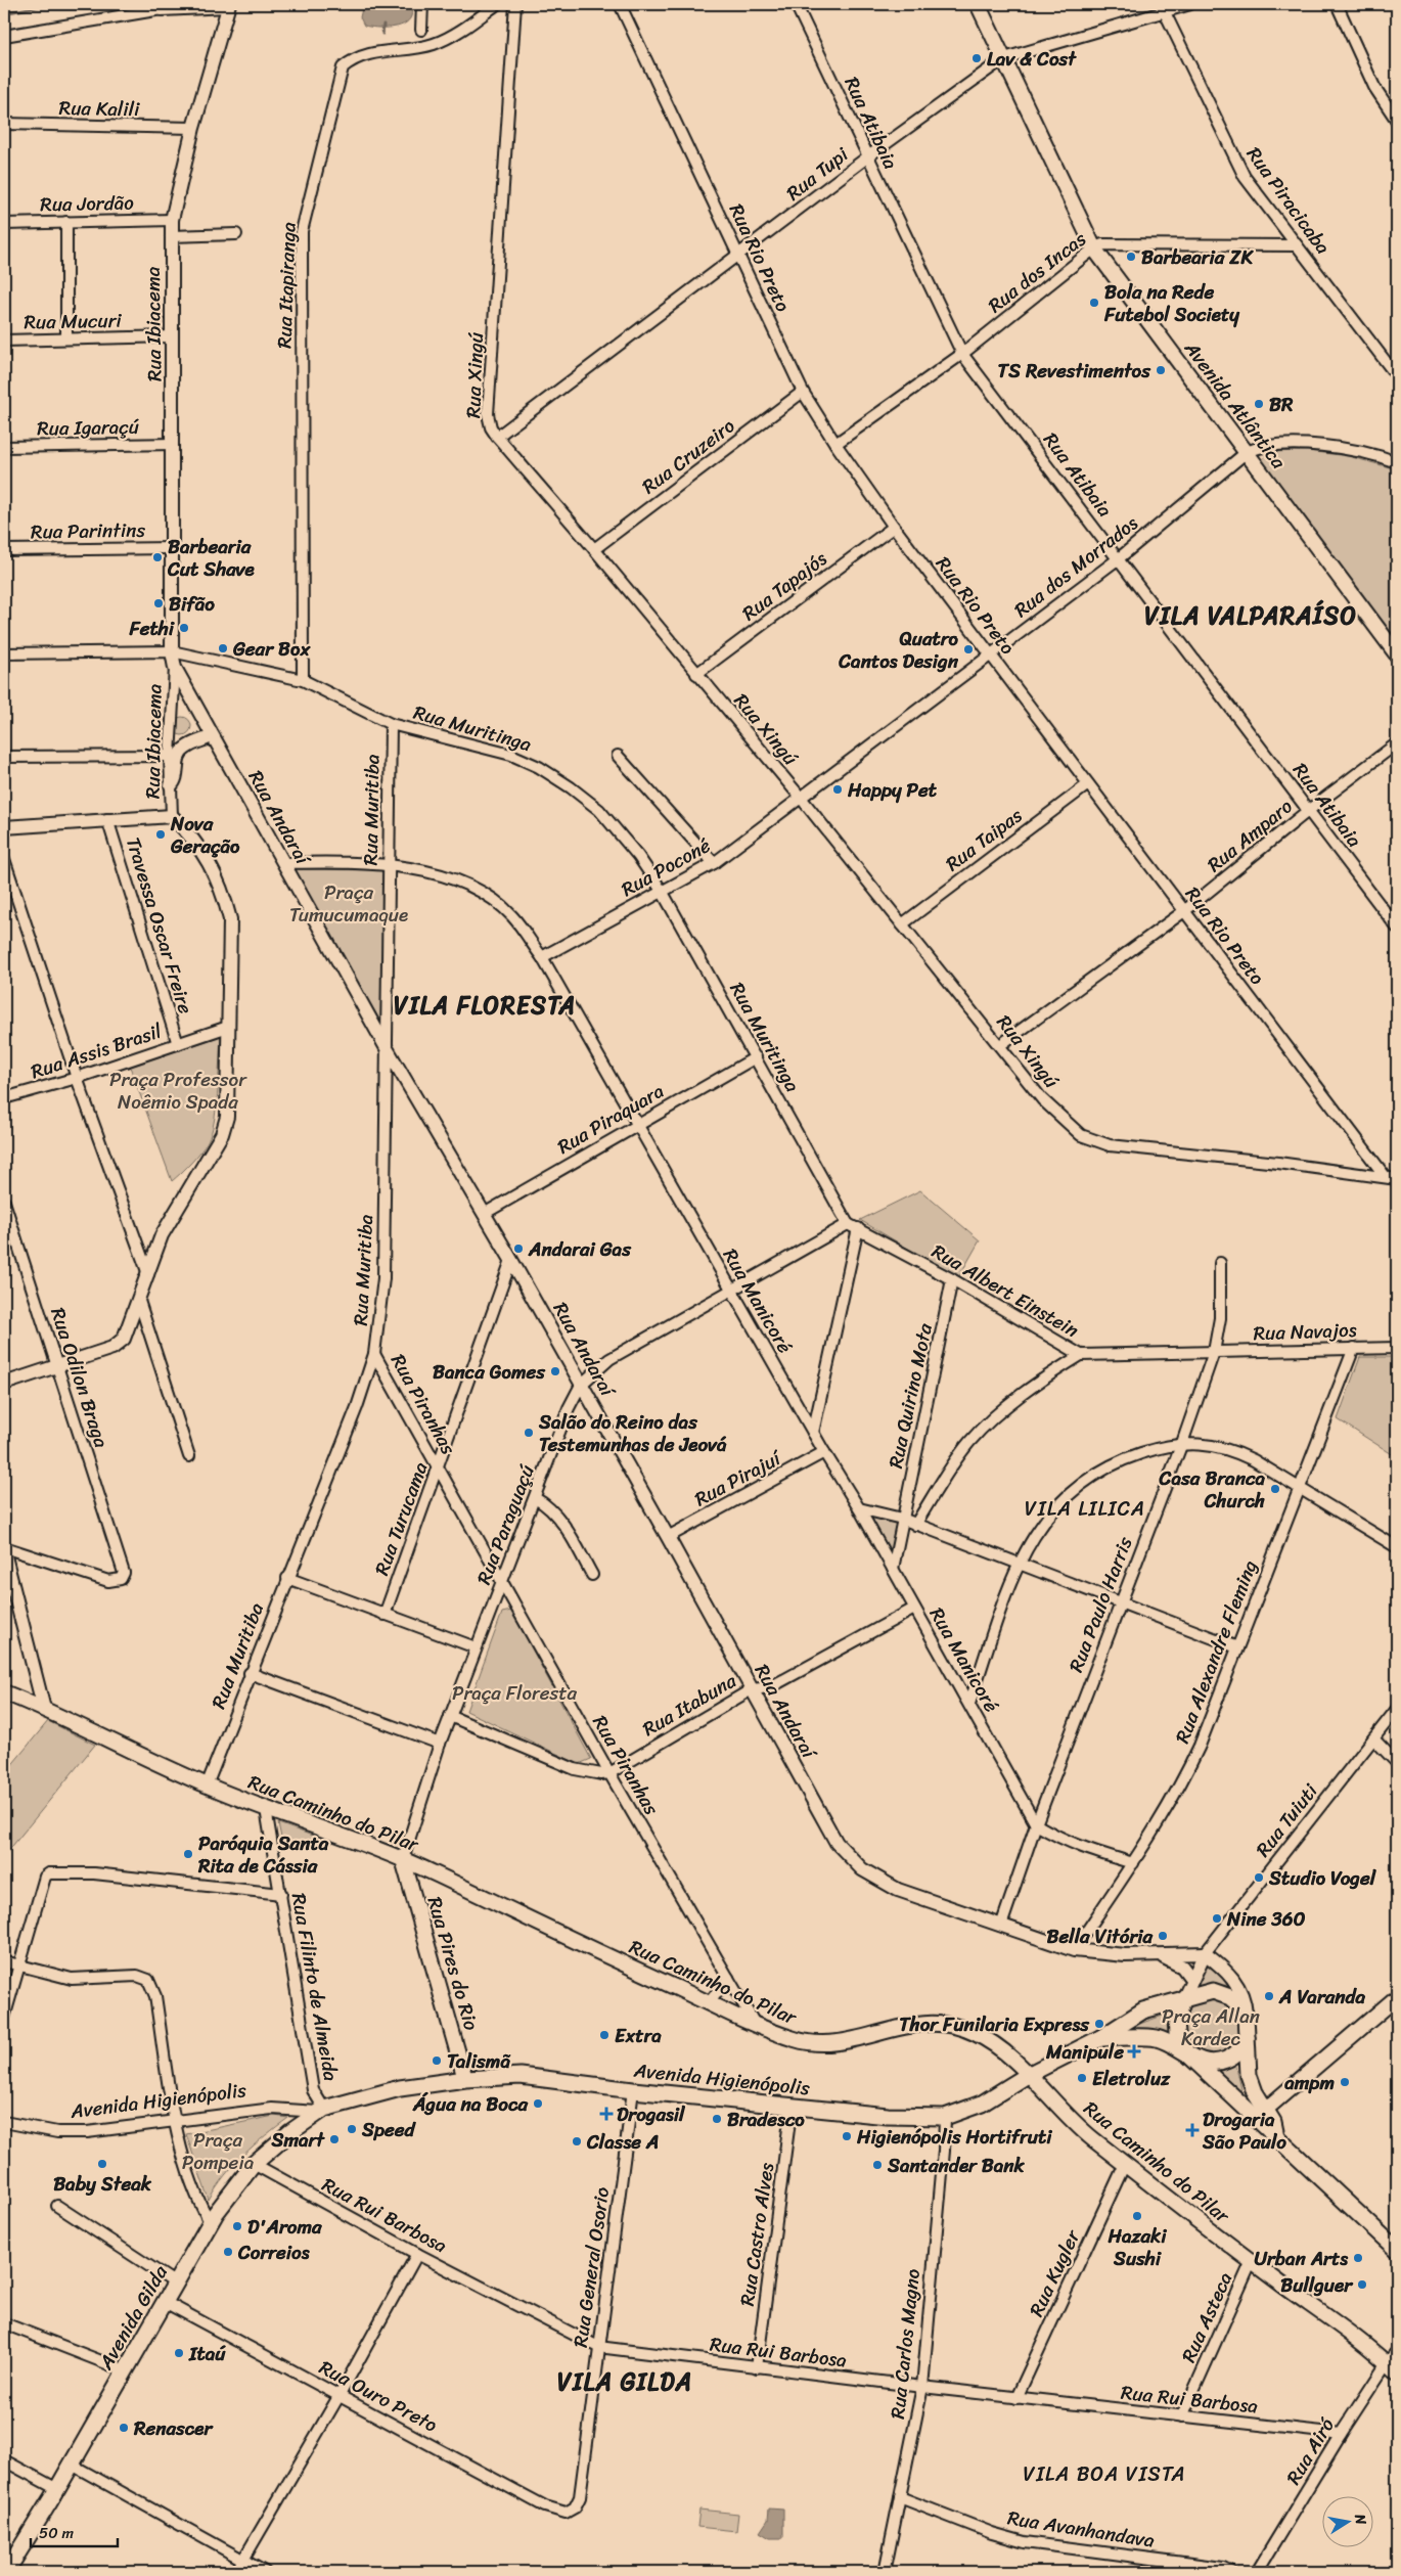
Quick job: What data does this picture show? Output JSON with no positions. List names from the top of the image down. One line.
{"streets":{"main road":["Avenida Atlântica","Rua Caminho do Pilar","Rua Pires do Rio","Avenida Higienópolis","Avenida Gilda"],"street":["Rua Kalili","Rua Atibaia","Rua Tupi","Rua Piracicaba","Rua Jordão","Rua Rio Preto","Rua dos Incas","Rua Itapiranga","Rua Mucuri","Rua Ibiacema","Rua Xingú","Rua Igaraçú","Rua Cruzeiro","Rua Parintins","Rua dos Morrados","Rua Tapajós","Rua Muritinga","Rua Muritiba","Rua Andaraí","Rua Amparo","Rua Taipas","Rua Poconé","Travessa Oscar Freire","Rua Assis Brasil","Rua Piraquara","Rua Albert Einstein","Rua Manicoré","Rua Navajos","Rua Odilon Braga","Rua Quirino Mota","Rua Piranhas","Rua Pirajuí","Rua Turucama","Rua Paraguaçú","Rua Paulo Harris","Rua Alexandre Fleming","Rua Itabuna","Rua Tuiuti","Rua Filinto de Almeida","Rua Rui Barbosa","Rua Castro Alves","Rua General Osorio","Rua Kugler","Rua Asteca","Rua Carlos Magno","Rua Ouro Preto","Rua Airó","Rua Avanhandava"]},"crossings":[["Rua Kalili","Rua Ibiacema"],["Rua Atibaia","Rua Tupi"],["Rua Atibaia","Rua dos Incas"],["Rua Atibaia","Rua dos Morrados"],["Rua Atibaia","Rua Amparo"],["Rua Tupi","Rua Piracicaba"],["Rua Tupi","Rua Rio Preto"],["Rua Tupi","Rua Xingú"],["Rua Tupi","Avenida Atlântica"],["Rua Piracicaba","Rua dos Incas"],["Rua Jordão","Rua Ibiacema"],["Rua Rio Preto","Rua dos Incas"],["Rua Rio Preto","Rua Xingú"],["Rua Rio Preto","Rua Cruzeiro"],["Rua Rio Preto","Rua dos Morrados"],["Rua Rio Preto","Rua Tapajós"],["Rua Rio Preto","Rua Amparo"],["Rua Rio Preto","Rua Taipas"],["Rua dos Incas","Avenida Atlântica"],["Rua Itapiranga","Rua Muritinga"],["Rua Mucuri","Rua Ibiacema"],["Rua Ibiacema","Rua Igaraçú"],["Rua Ibiacema","Rua Parintins"],["Rua Ibiacema","Rua Muritinga"],["Rua Ibiacema","Rua Andaraí"],["Rua Xingú","Rua Cruzeiro"],["Rua Xingú","Rua dos Morrados"],["Rua Xingú","Rua Tapajós"],["Rua Xingú","Rua Amparo"],["Rua Xingú","Rua Taipas"],["Rua Xingú","Rua Poconé"],["Avenida Atlântica","Rua dos Morrados"],["Rua dos Morrados","Rua Poconé"],["Rua Muritinga","Rua Muritiba"],["Rua Muritinga","Rua Andaraí"],["Rua Muritinga","Rua Poconé"],["Rua Muritinga","Rua Piraquara"],["Rua Muritinga","Rua Albert Einstein"],["Rua Muritinga","Rua Paraguaçú"],["Rua Muritiba","Rua Andaraí"],["Rua Muritiba","Rua Manicoré"],["Rua Muritiba","Rua Piranhas"],["Rua Muritiba","Rua Caminho do Pilar"],["Rua Andaraí","Rua Piraquara"],["Rua Andaraí","Rua Manicoré"],["Rua Andaraí","Rua Pirajuí"],["Rua Andaraí","Rua Turucama"],["Rua Andaraí","Rua Paraguaçú"],["Rua Andaraí","Rua Paulo Harris"],["Rua Andaraí","Rua Alexandre Fleming"],["Rua Andaraí","Rua Itabuna"],["Rua Andaraí","Rua Tuiuti"],["Rua Poconé","Rua Manicoré"],["Travessa Oscar Freire","Rua Assis Brasil"],["Rua Piraquara","Rua Manicoré"],["Rua Albert Einstein","Rua Navajos"],["Rua Albert Einstein","Rua Quirino Mota"],["Rua Albert Einstein","Rua Paraguaçú"],["Rua Albert Einstein","Rua Paulo Harris"],["Rua Manicoré","Rua Quirino Mota"],["Rua Manicoré","Rua Pirajuí"],["Rua Manicoré","Rua Paraguaçú"],["Rua Manicoré","Rua Paulo Harris"],["Rua Manicoré","Rua Itabuna"],["Rua Navajos","Rua Paulo Harris"],["Rua Navajos","Rua Alexandre Fleming"],["Rua Piranhas","Rua Turucama"],["Rua Piranhas","Rua Paraguaçú"],["Rua Piranhas","Rua Itabuna"],["Rua Piranhas","Rua Caminho do Pilar"],["Rua Paraguaçú","Rua Caminho do Pilar"],["Rua Paraguaçú","Rua Pires do Rio"],["Rua Caminho do Pilar","Rua Pires do Rio"],["Rua Caminho do Pilar","Rua Filinto de Almeida"],["Rua Caminho do Pilar","Avenida Higienópolis"],["Rua Caminho do Pilar","Rua Kugler"],["Rua Caminho do Pilar","Rua Asteca"],["Rua Caminho do Pilar","Rua Airó"],["Rua Pires do Rio","Avenida Higienópolis"],["Rua Filinto de Almeida","Avenida Higienópolis"],["Rua Filinto de Almeida","Avenida Gilda"],["Avenida Higienópolis","Rua Castro Alves"],["Avenida Higienópolis","Rua General Osorio"],["Avenida Higienópolis","Avenida Gilda"],["Avenida Higienópolis","Rua Carlos Magno"],["Rua Rui Barbosa","Rua Castro Alves"],["Rua Rui Barbosa","Rua General Osorio"],["Rua Rui Barbosa","Rua Kugler"],["Rua Rui Barbosa","Avenida Gilda"],["Rua Rui Barbosa","Rua Asteca"],["Rua Rui Barbosa","Rua Carlos Magno"],["Rua Rui Barbosa","Rua Airó"],["Rua General Osorio","Rua Ouro Preto"],["Avenida Gilda","Rua Ouro Preto"],["Rua Carlos Magno","Rua Avanhandava"]],"districts":["VILA VALPARAÍSO","VILA FLORESTA","VILA LILICA","VILA GILDA","VILA BOA VISTA"],"parks":["Praça Tumucumaque","Praça Professor Noêmio Spada","Praça Floresta","Praça Allan Kardec","Praça Pompeia"],"places":{"other":["Lav & Cost","Barbearia ZK","Bola na Rede Futebol Society","TS Revestimentos","BR","Barbearia Cut Shave","Bifão","Fethi","Gear Box","Quatro Cantos Design","Happy Pet","Nova Geração","Andarai Gas","Banca Gomes","Salão do Reino das Testemunhas de Jeová","Casa Branca Church","Paróquia Santa Rita de Cássia","Studio Vogel","Nine 360","Bella Vitória","A Varanda","Thor Funilaria Express","Extra","Talismã","Eletroluz","ampm","Água na Boca","Bradesco","Speed","Higienópolis Hortifruti","Smart","Classe A","Baby Steak","Santander Bank","Hazaki Sushi","D'Aroma","Correios","Urban Arts","Bullguer","Itaú","Renascer"],"health":["Manipule","Drogasil","Drogaria São Paulo"]},"scale_bar":"50 m","north":"right"}
